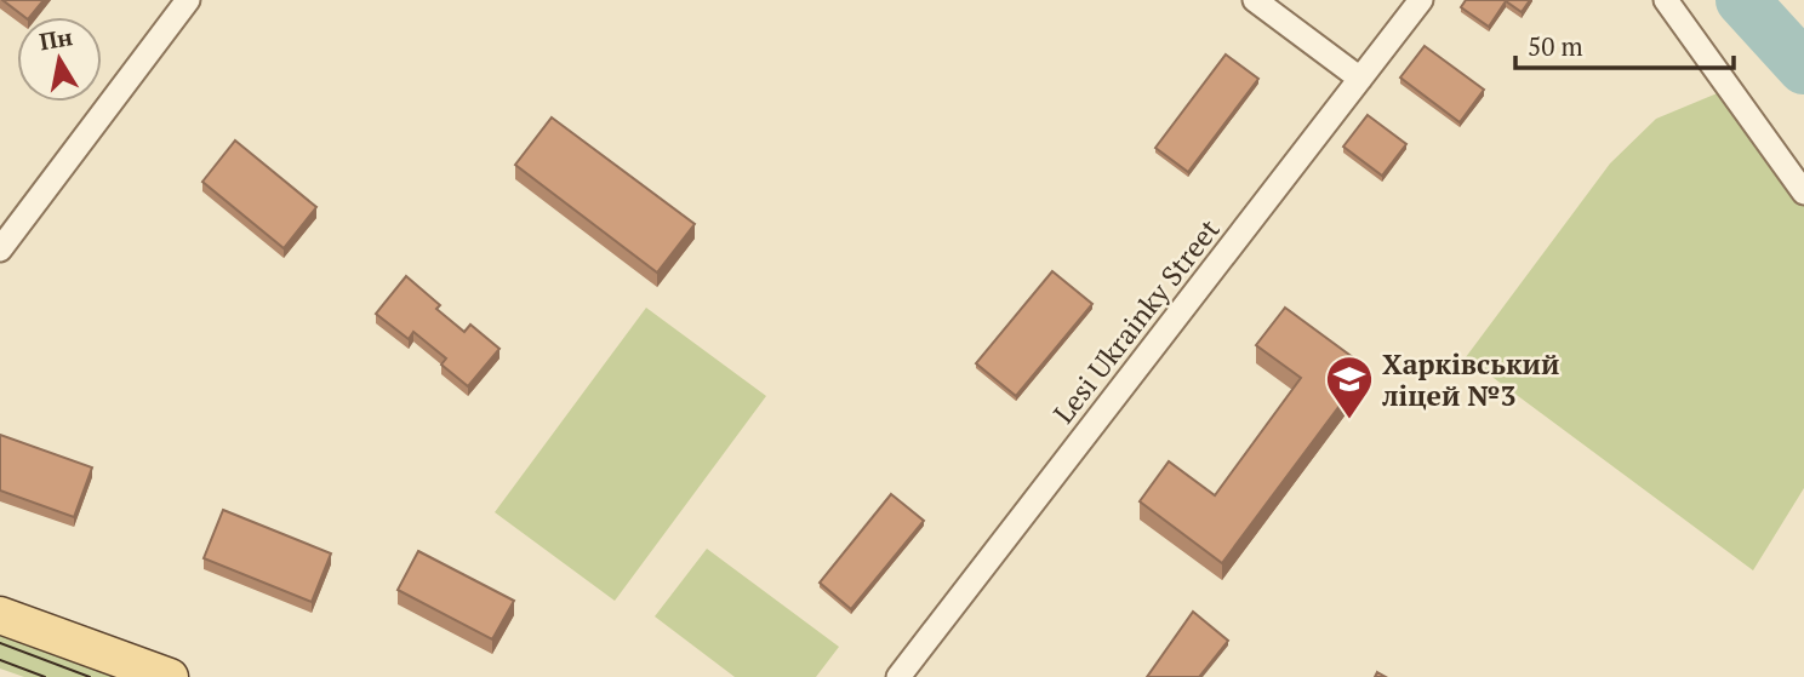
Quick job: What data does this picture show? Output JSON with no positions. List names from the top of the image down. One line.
{"streets":{"street":["Lesi Ukrainky Street"]},"places":{"school or university":["Харківський ліцей №3"]},"scale_bar":"50 m","north":"top"}
